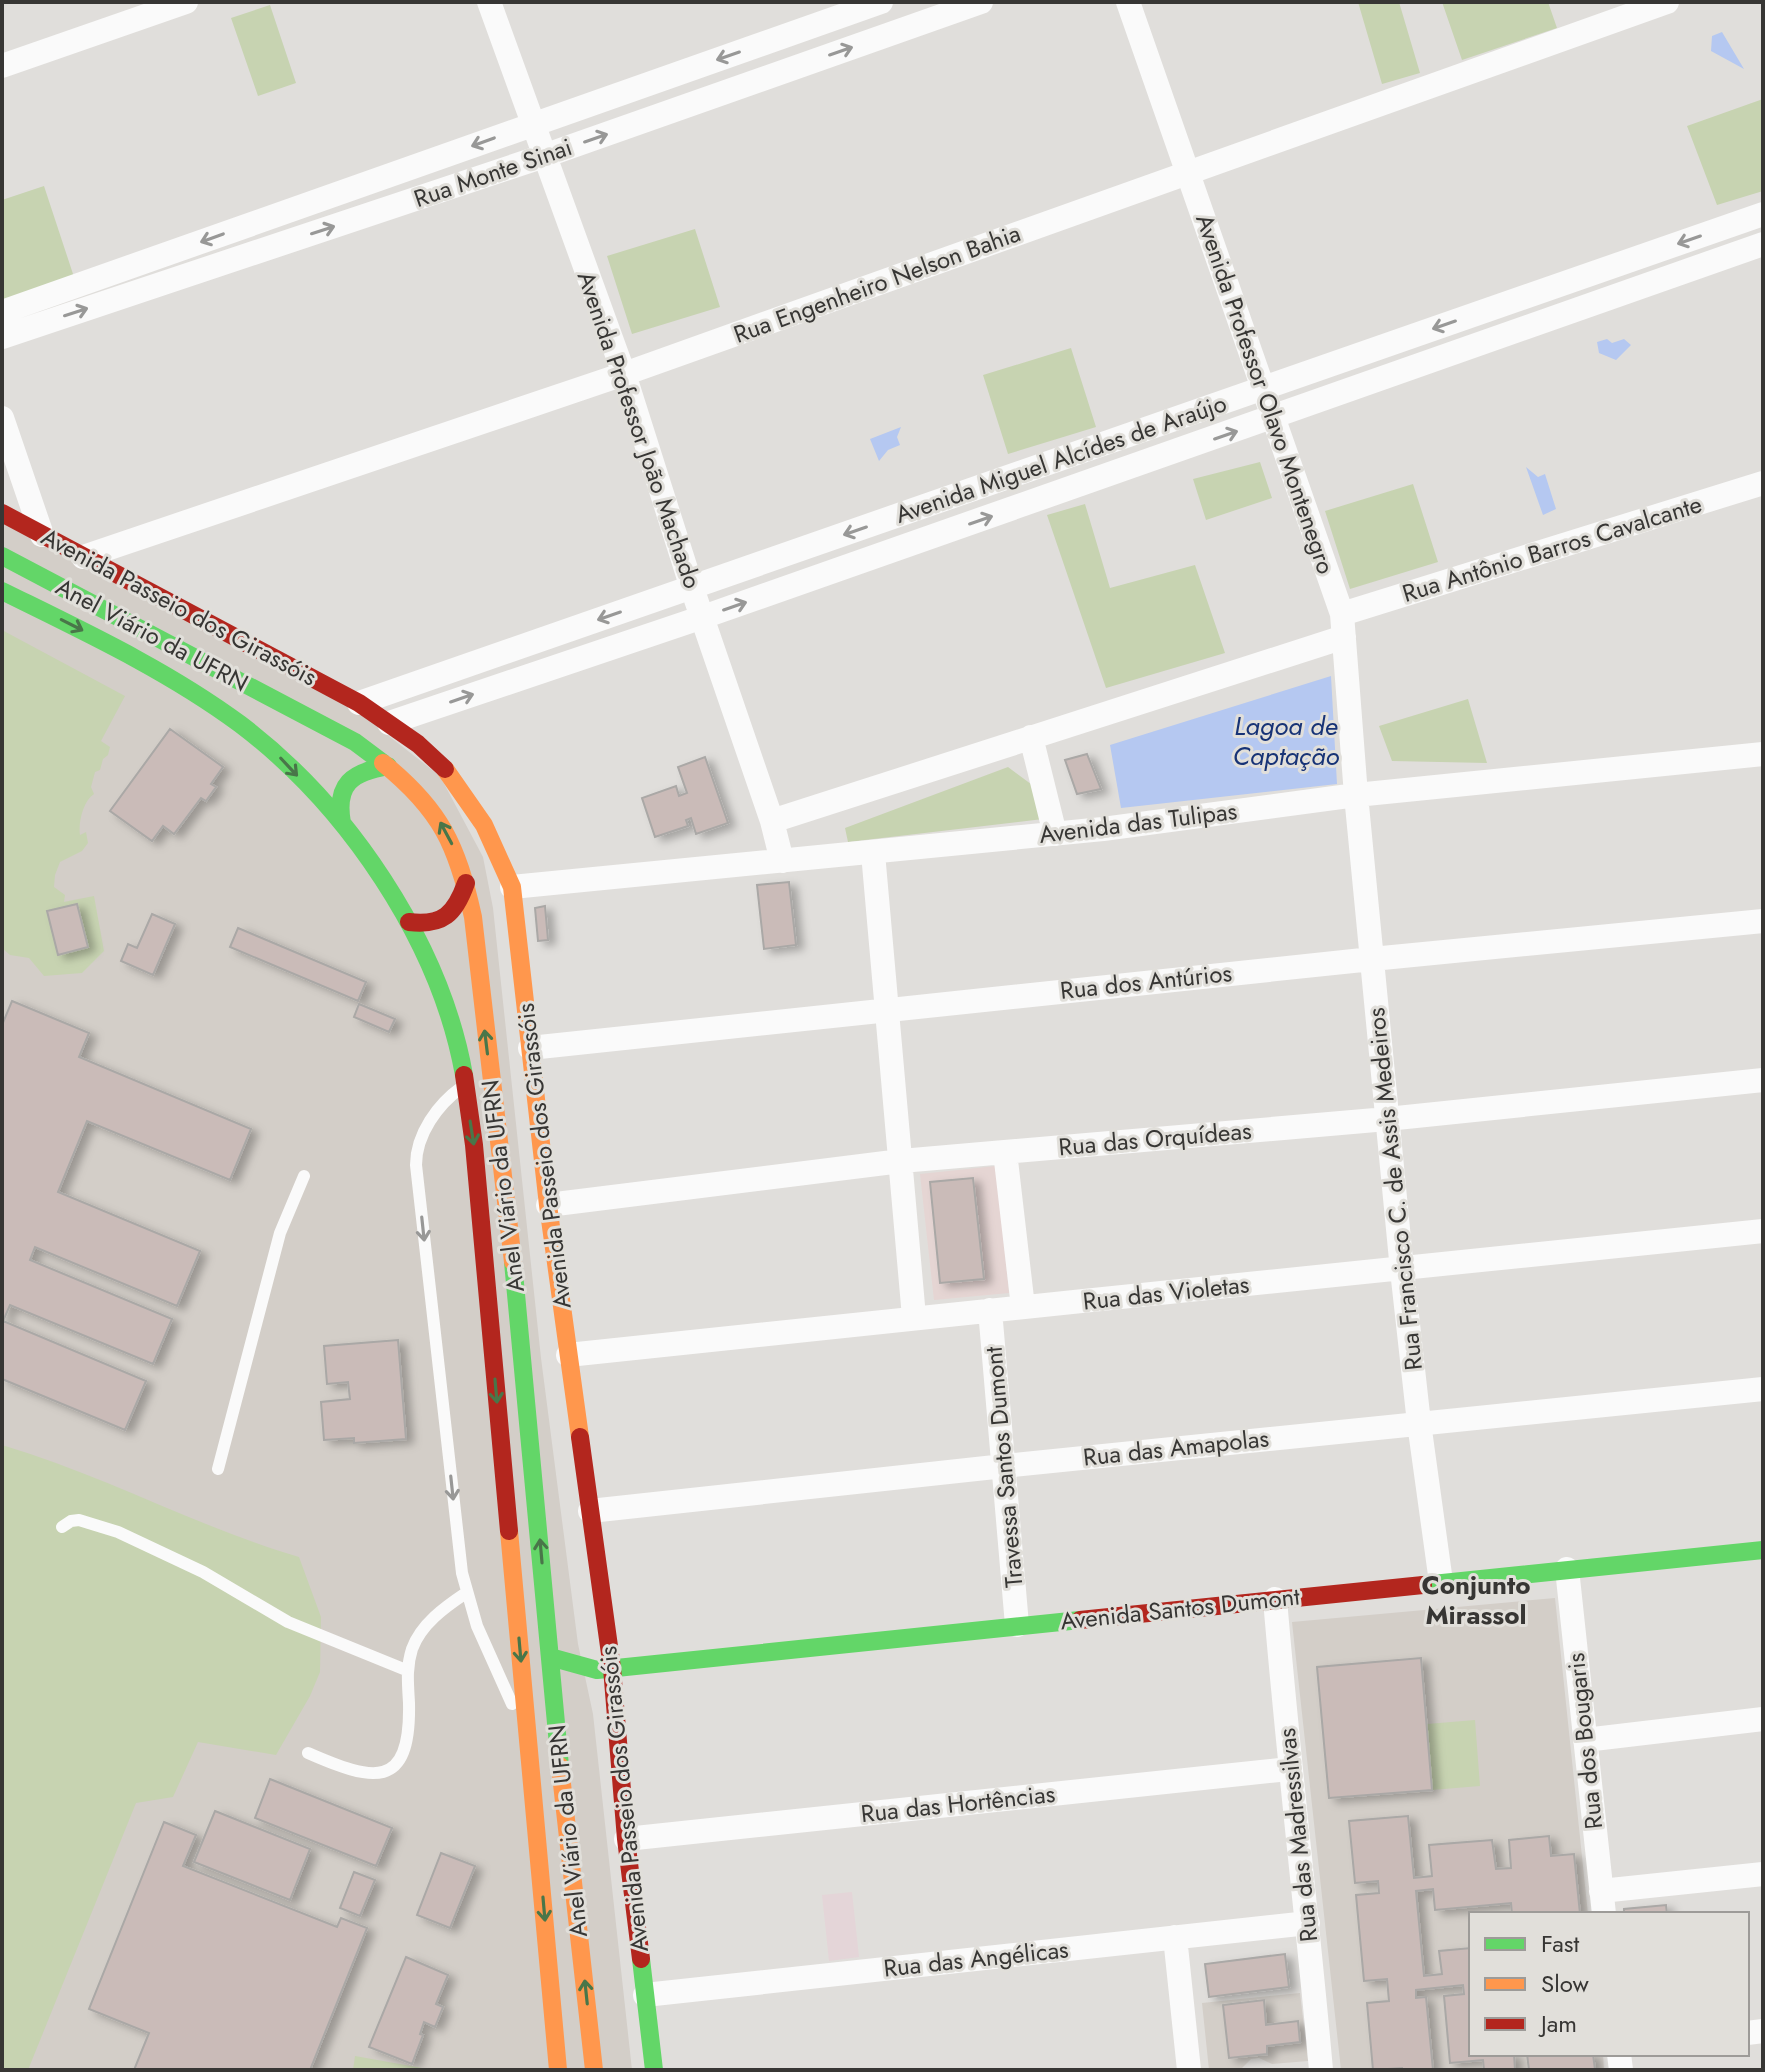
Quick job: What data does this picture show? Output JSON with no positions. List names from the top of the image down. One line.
{"streets":{"main road":["Avenida Passeio dos Girassóis","Anel Viário da UFRN","Avenida Santos Dumont"],"street":["Rua Monte Sinai","Rua Engenheiro Nelson Bahia","Avenida Professor Olavo Montenegro","Avenida Professor João Machado","Avenida Miguel Alcídes de Araújo","Rua Antônio Barros Cavalcante","Avenida das Tulipas","Rua dos Antúrios","Rua das Orquídeas","Rua Francisco C. de Assis Medeiros","Rua das Violetas","Rua das Amapolas","Travessa Santos Dumont","Rua dos Bougaris","Rua das Hortências","Rua das Madressilvas","Rua das Angélicas"]},"crossings":[["Rua Monte Sinai","Avenida Professor João Machado"],["Rua Engenheiro Nelson Bahia","Avenida Professor Olavo Montenegro"],["Rua Engenheiro Nelson Bahia","Avenida Professor João Machado"],["Rua Engenheiro Nelson Bahia","Avenida Passeio dos Girassóis"],["Avenida Professor Olavo Montenegro","Avenida Miguel Alcídes de Araújo"],["Avenida Professor Olavo Montenegro","Rua Antônio Barros Cavalcante"],["Avenida Professor Olavo Montenegro","Avenida das Tulipas"],["Avenida Professor Olavo Montenegro","Rua Francisco C. de Assis Medeiros"],["Avenida Professor João Machado","Avenida Miguel Alcídes de Araújo"],["Avenida Professor João Machado","Rua Antônio Barros Cavalcante"],["Avenida Professor João Machado","Avenida das Tulipas"],["Avenida Miguel Alcídes de Araújo","Avenida Passeio dos Girassóis"],["Avenida Passeio dos Girassóis","Avenida das Tulipas"],["Avenida Passeio dos Girassóis","Rua dos Antúrios"],["Avenida Passeio dos Girassóis","Rua das Orquídeas"],["Avenida Passeio dos Girassóis","Rua das Violetas"],["Avenida Passeio dos Girassóis","Rua das Amapolas"],["Avenida Passeio dos Girassóis","Avenida Santos Dumont"],["Avenida Passeio dos Girassóis","Rua das Hortências"],["Avenida Passeio dos Girassóis","Rua das Angélicas"],["Anel Viário da UFRN","Avenida Santos Dumont"],["Avenida das Tulipas","Rua Francisco C. de Assis Medeiros"],["Rua dos Antúrios","Rua Francisco C. de Assis Medeiros"],["Rua das Orquídeas","Rua Francisco C. de Assis Medeiros"],["Rua Francisco C. de Assis Medeiros","Rua das Violetas"],["Rua Francisco C. de Assis Medeiros","Rua das Amapolas"],["Rua Francisco C. de Assis Medeiros","Avenida Santos Dumont"],["Rua das Violetas","Travessa Santos Dumont"],["Rua das Amapolas","Travessa Santos Dumont"],["Travessa Santos Dumont","Avenida Santos Dumont"],["Avenida Santos Dumont","Rua dos Bougaris"],["Avenida Santos Dumont","Rua das Madressilvas"],["Rua das Hortências","Rua das Madressilvas"],["Rua das Madressilvas","Rua das Angélicas"]],"districts":["Conjunto Mirassol"],"water":["Lagoa de Captação"],"legend":["Fast","Slow","Jam"]}
